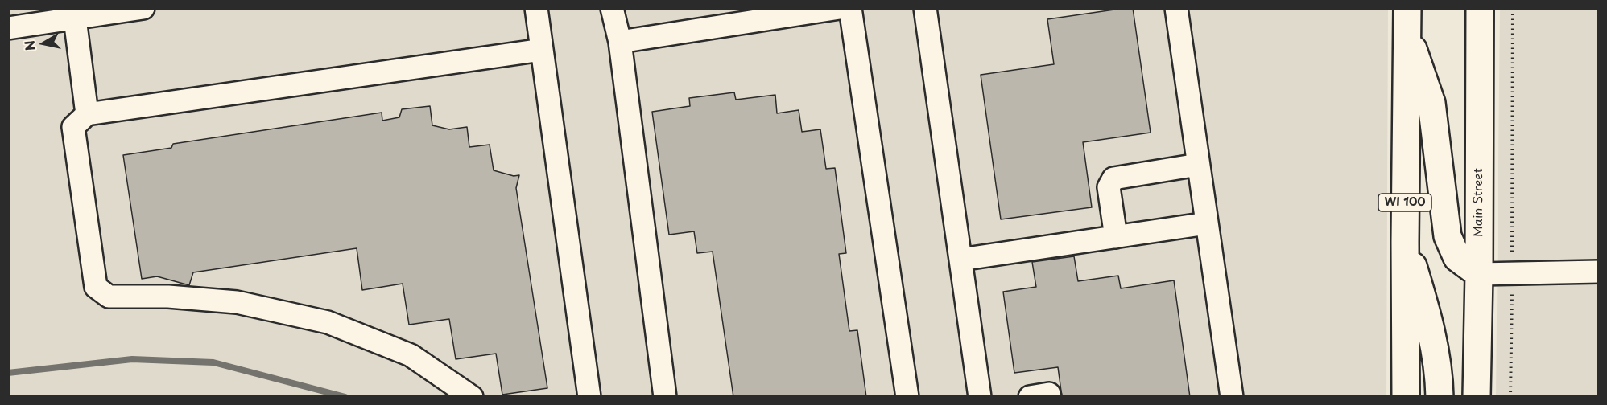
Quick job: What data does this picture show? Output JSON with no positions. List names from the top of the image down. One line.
{"streets":{"main road":["WI 100","Main Street"]},"north":"left"}
